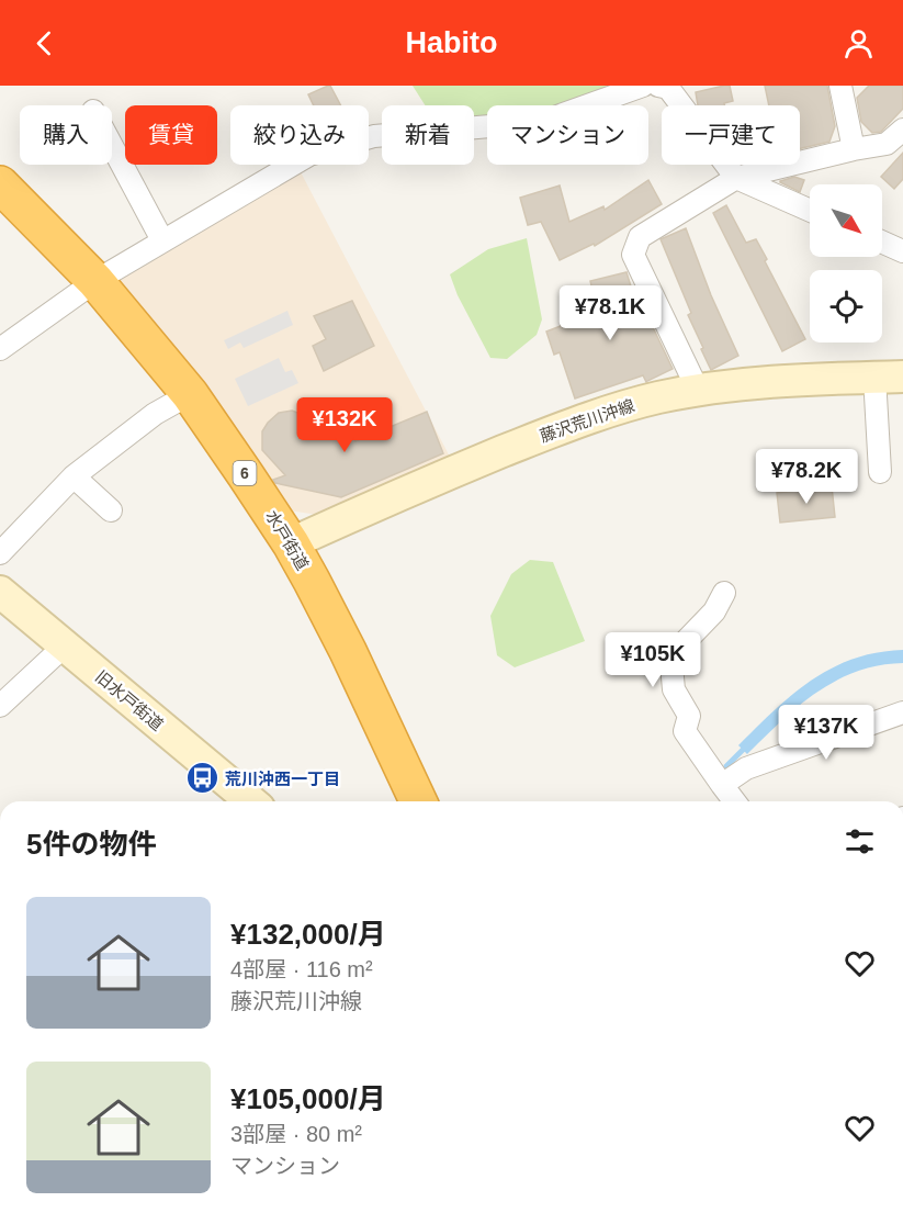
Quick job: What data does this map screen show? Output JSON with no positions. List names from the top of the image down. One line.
{"streets":{"highway":["6","水戸街道"],"main road":["藤沢荒川沖線","旧水戸街道"]},"crossings":[["藤沢荒川沖線","水戸街道"]],"places":{"bus stop":["荒川沖西一丁目"]},"north":"bottom right","page":{"header":"Habito","chip":["購入","賃貸","絞り込み","新着","マンション","一戸建て"],"price":["¥78.1K","¥132K","¥78.2K","¥105K","¥137K"],"heading":"5件の物件","list":[{"name":"¥132,000/月","note":"4部屋 · 116 m² · 藤沢荒川沖線"},{"name":"¥105,000/月","note":"3部屋 · 80 m² · マンション"}]}}
